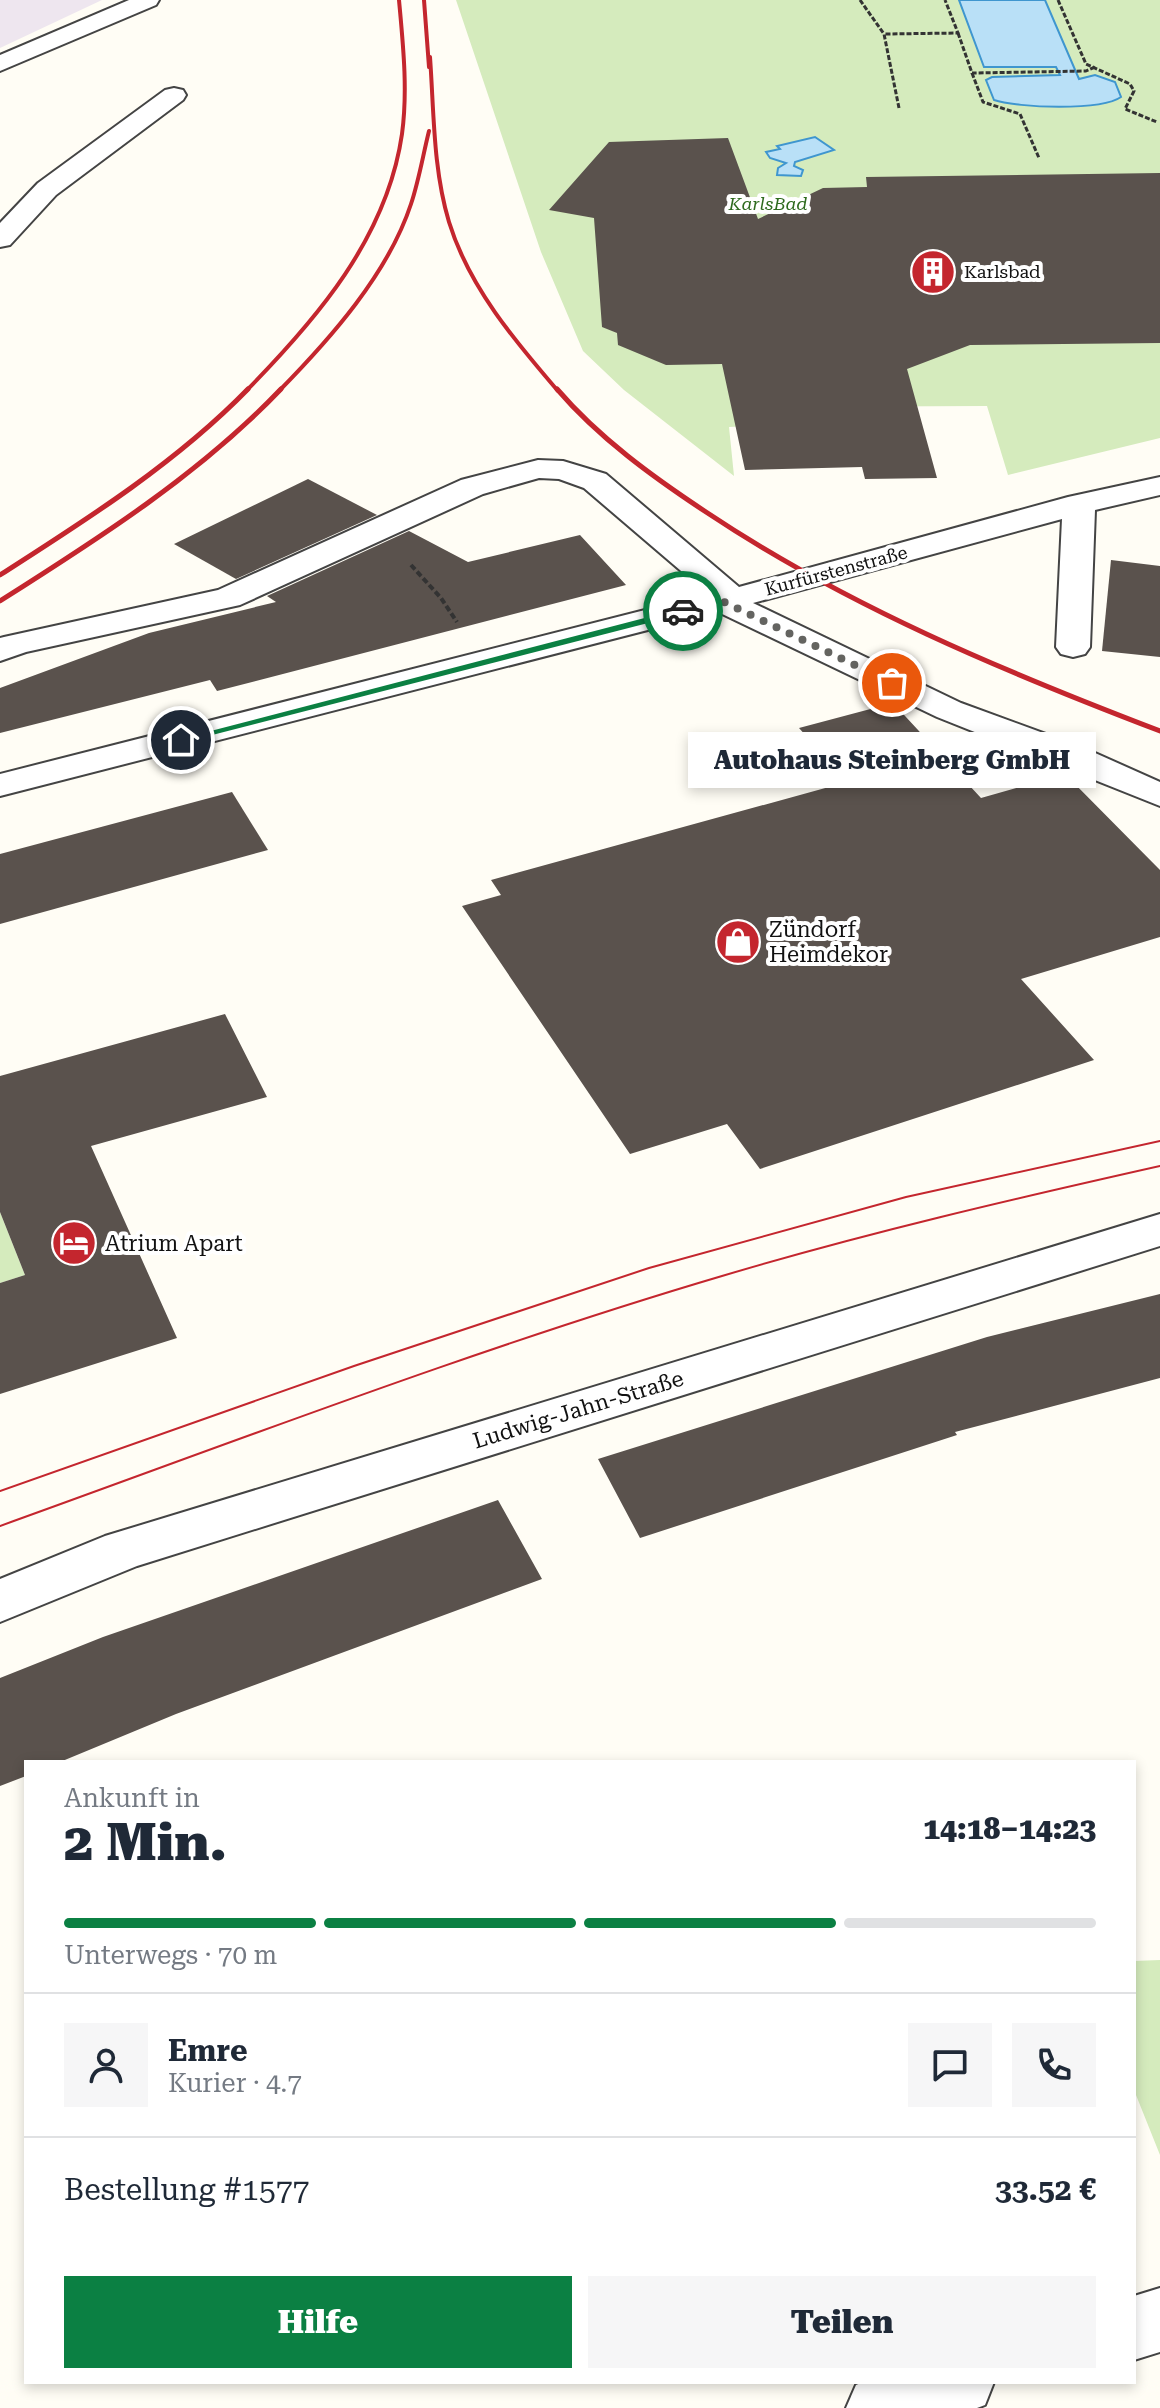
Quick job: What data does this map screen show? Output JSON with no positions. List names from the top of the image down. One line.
{"streets":{"street":["Kurfürstenstraße","Ludwig-Jahn-Straße"]},"parks":["KarlsBad"],"places":{"building":["Karlsbad"],"other":["Autohaus Steinberg GmbH"],"shop":["Zündorf Heimdekor"],"hotel":["Atrium Apart"]},"page":{"bubble":"Autohaus Steinberg GmbH","heading":["2 Min.","Ankunft in","14:18–14:23"],"panel":["Emre","Kurier · 4.7","Bestellung #1577","33.52 €"],"bar":"Unterwegs · 70 m","buttons":["Hilfe","Teilen"]}}
